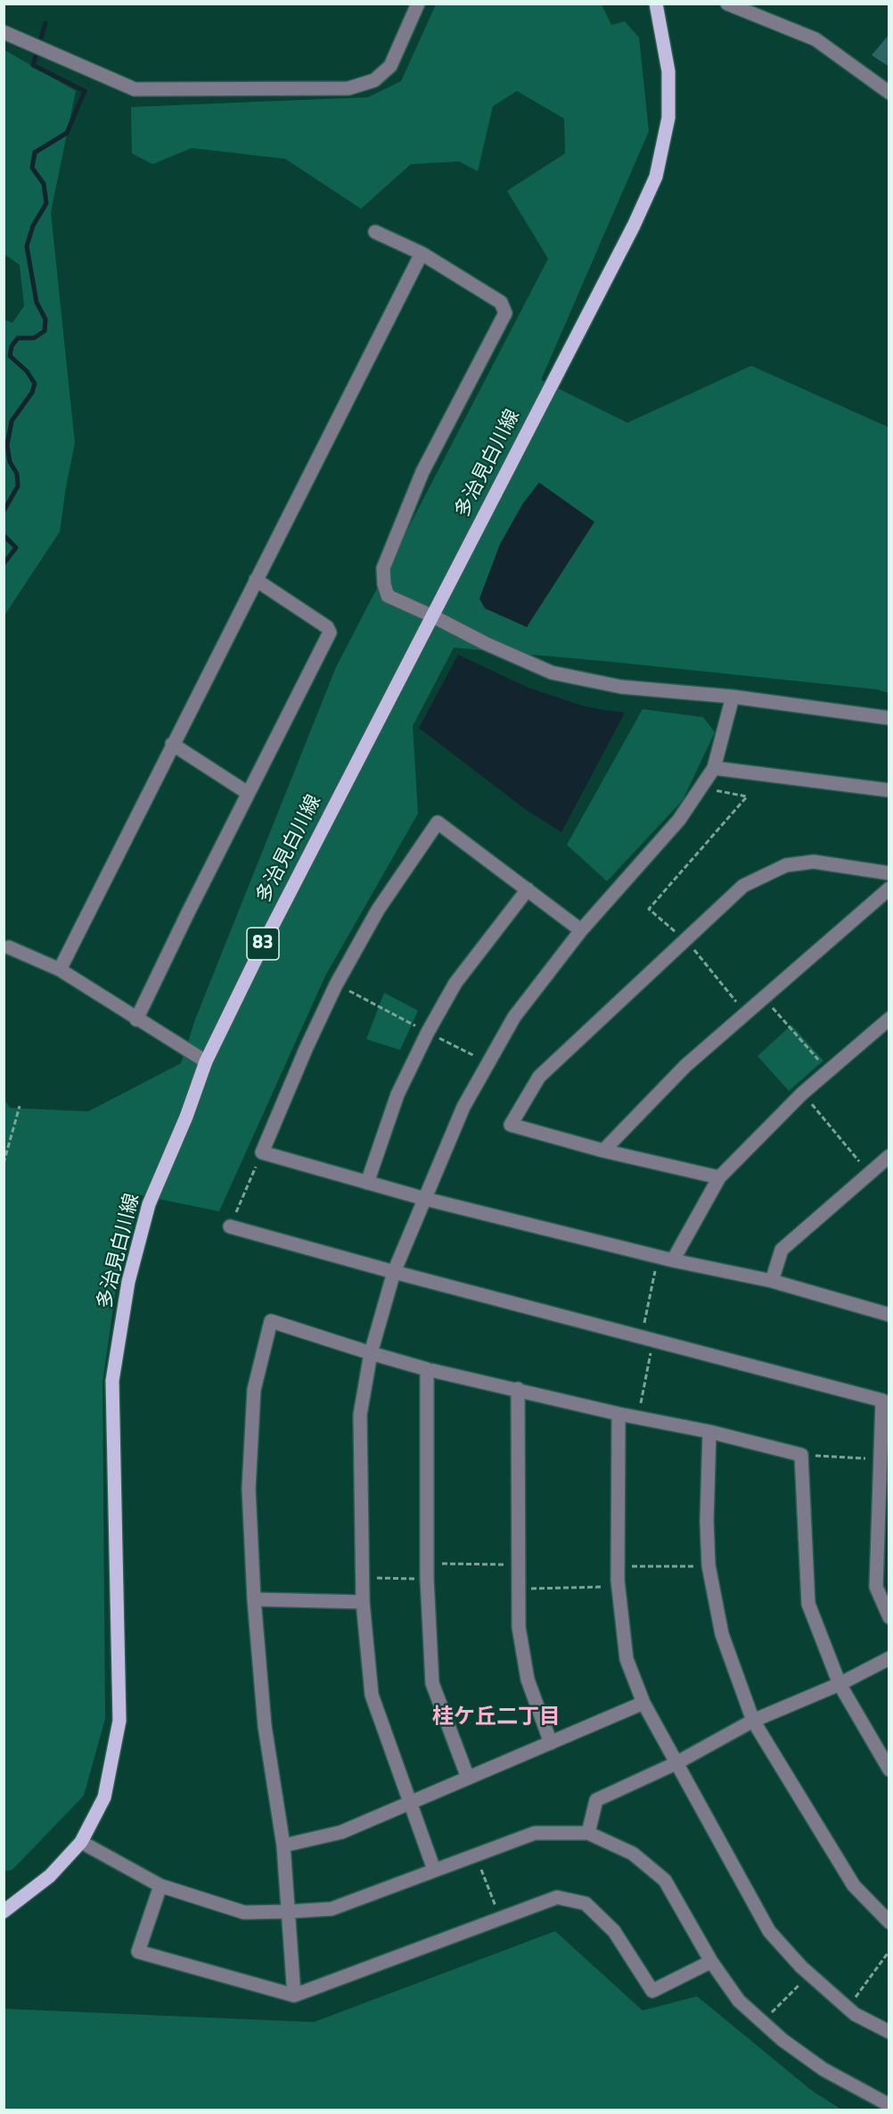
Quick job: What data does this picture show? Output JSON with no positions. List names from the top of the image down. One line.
{"streets":{"main road":["多治見白川線","83"]},"districts":["桂ケ丘二丁目"]}
